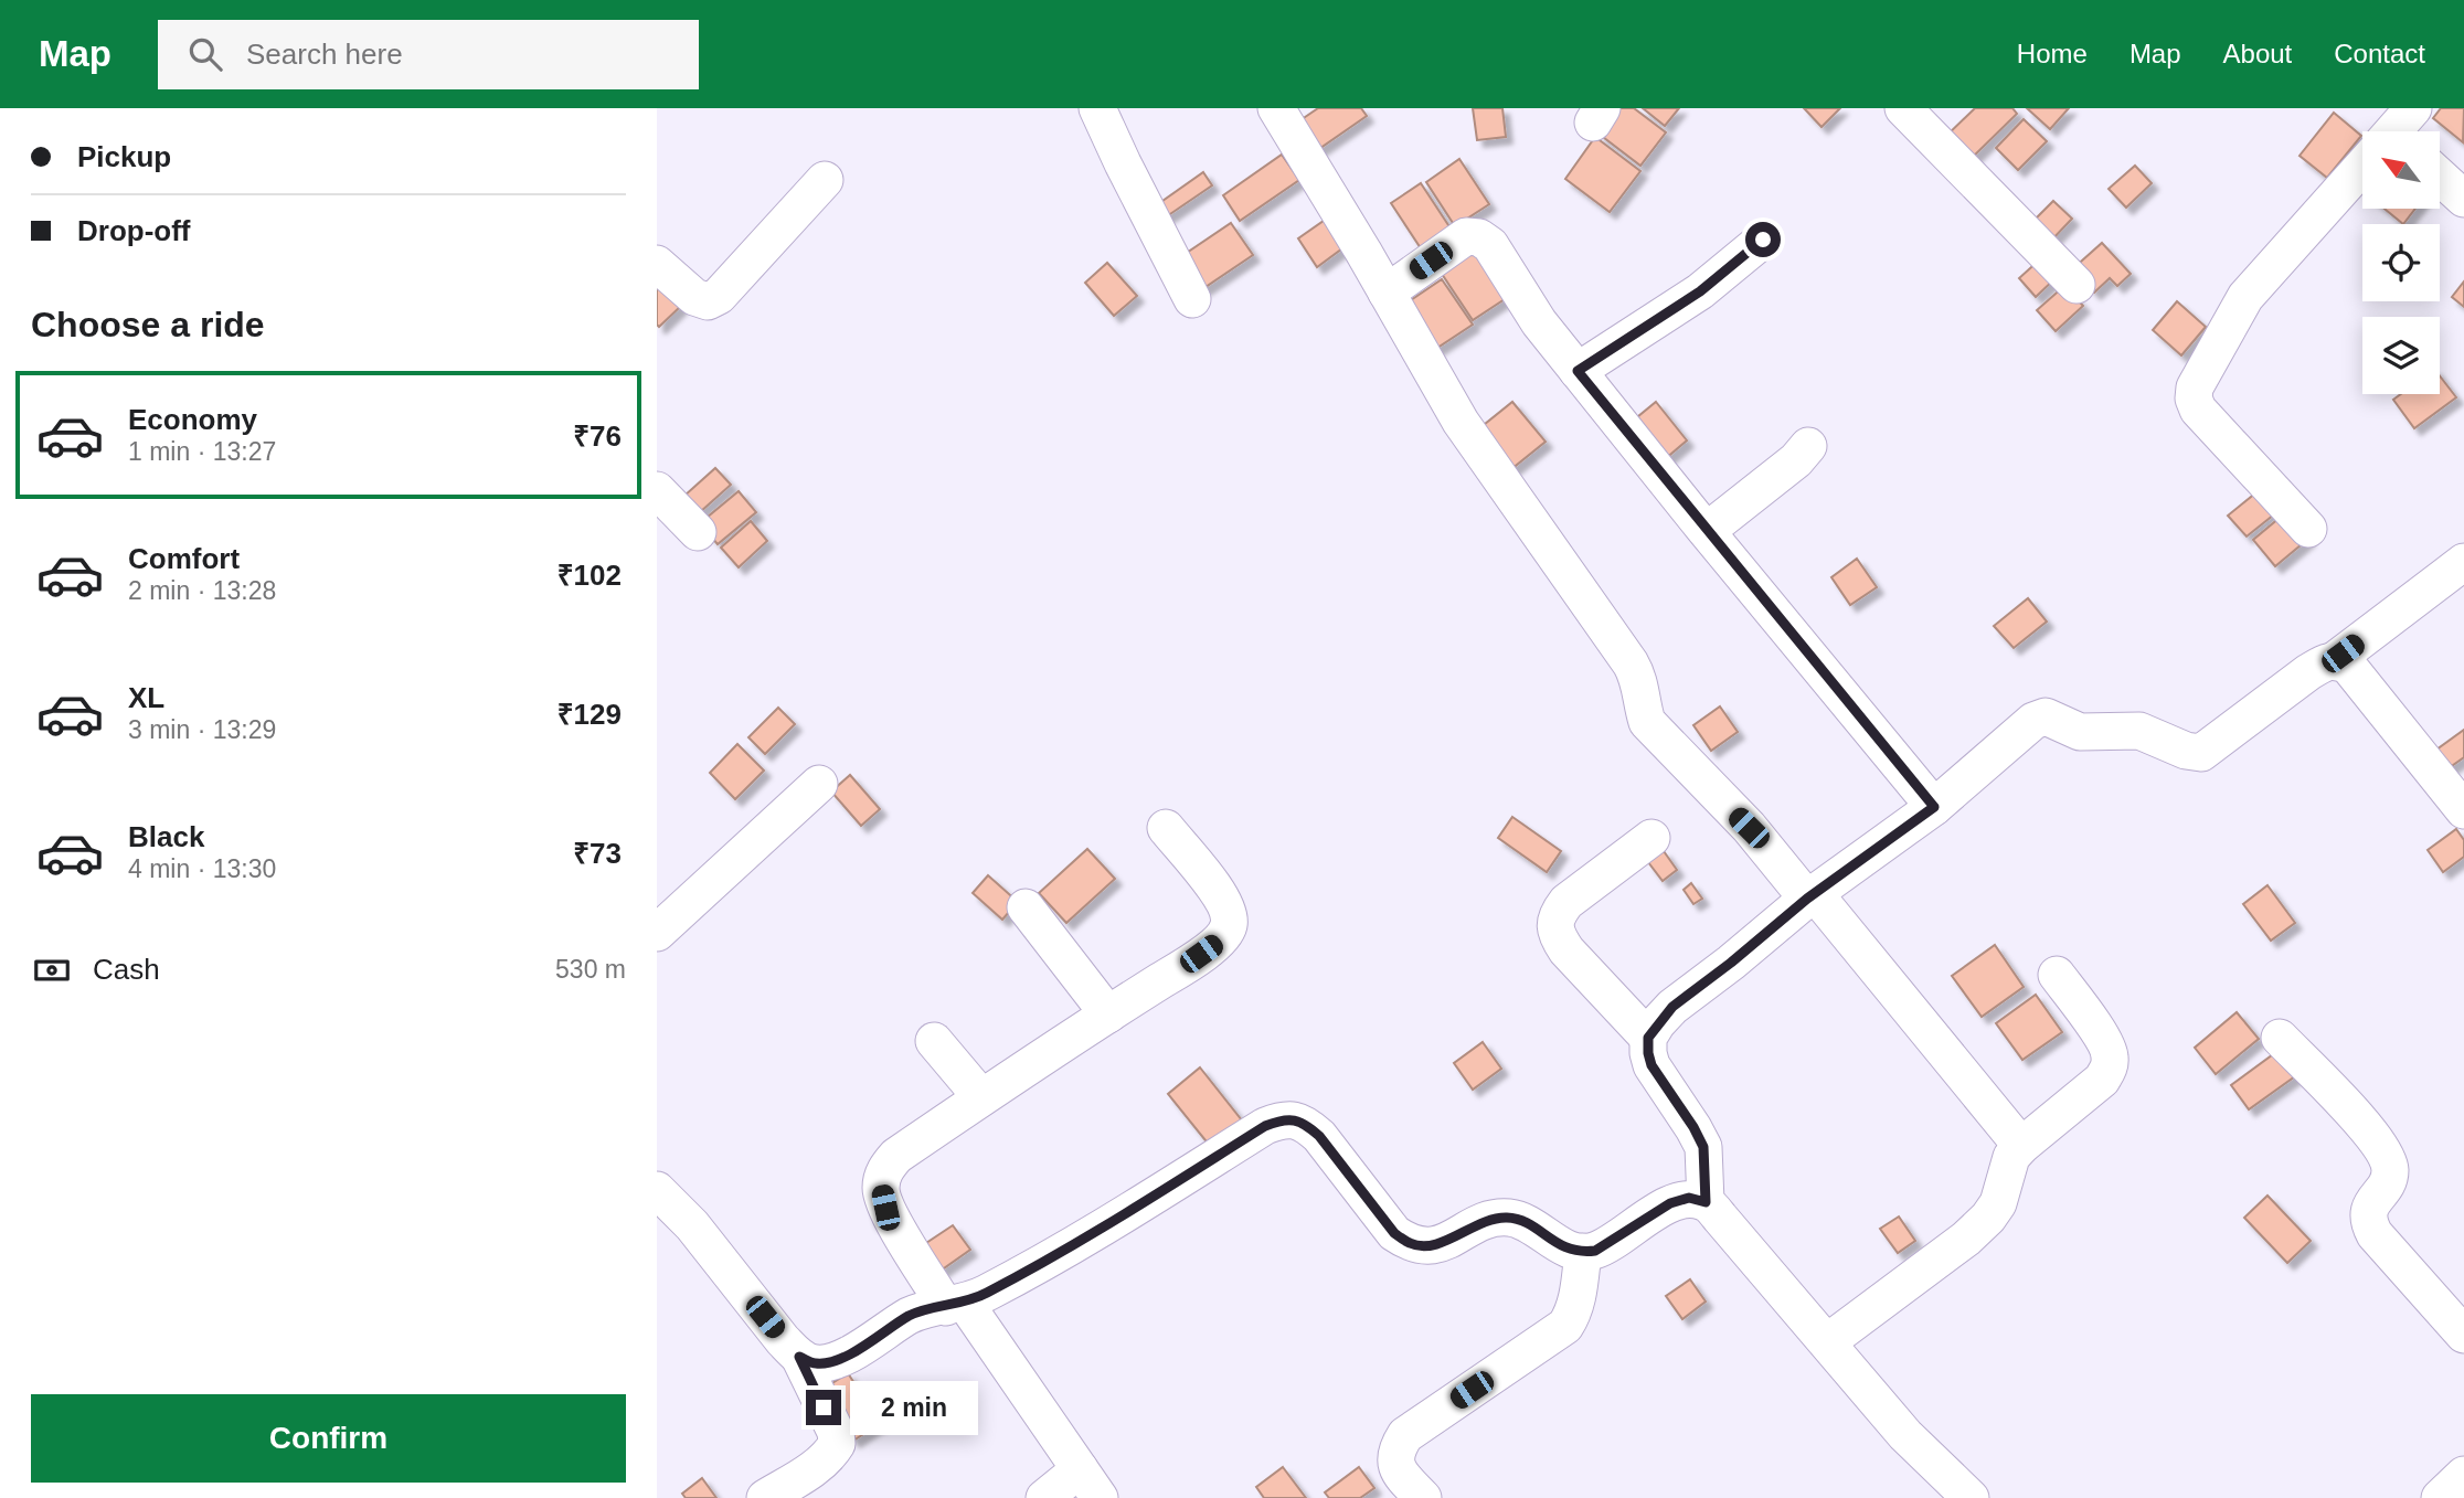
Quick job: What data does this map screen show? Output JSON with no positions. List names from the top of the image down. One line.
{"north":"top left","page":{"header":"Map","search":"Search here","nav":["Home","Map","About","Contact"],"banner":["Pickup","Drop-off"],"heading":"Choose a ride","list":[{"name":"Economy","note":"1 min · 13:27","value":"₹76"},{"name":"Comfort","note":"2 min · 13:28","value":"₹102"},{"name":"XL","note":"3 min · 13:29","value":"₹129"},{"name":"Black","note":"4 min · 13:30","value":"₹73"}],"pay":["Cash","530 m"],"buttons":"Confirm","bubble":"2 min"}}
